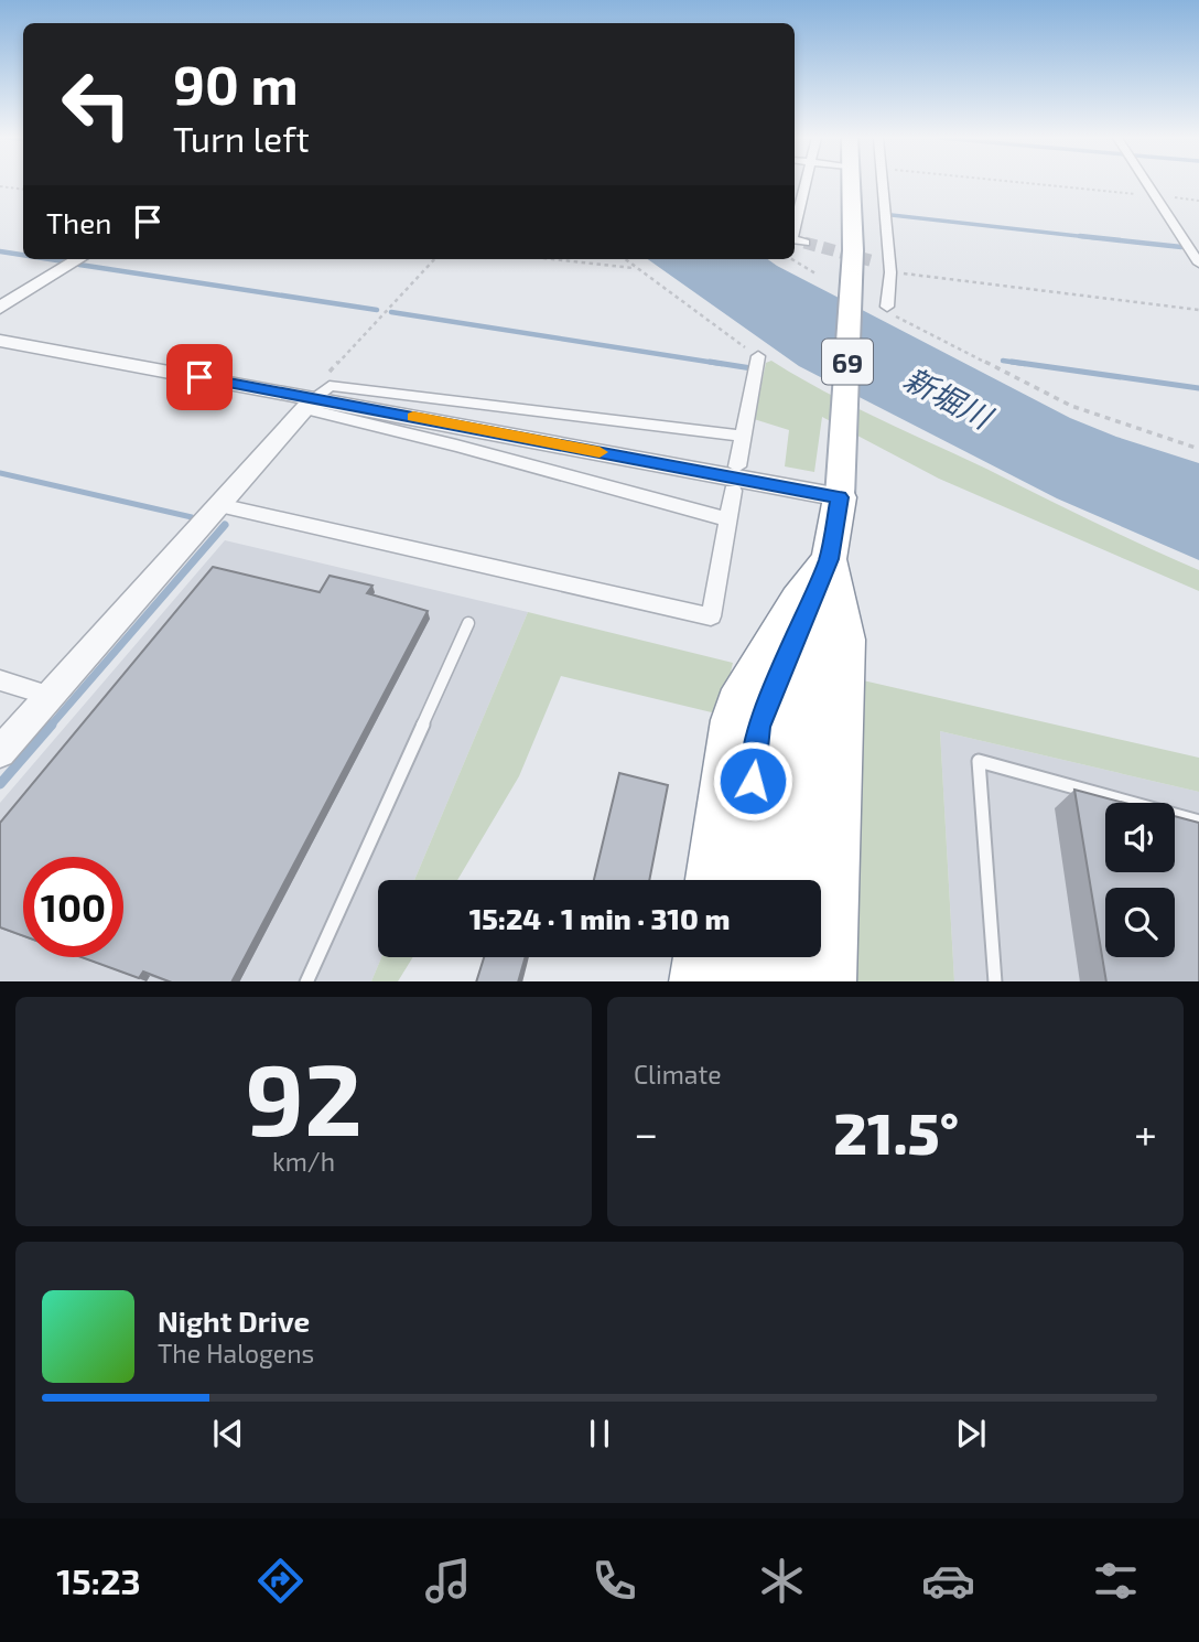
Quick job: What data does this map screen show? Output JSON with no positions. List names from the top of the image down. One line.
{"streets":{"highway":["69"]},"water":["新堀川"],"page":{"turn":["90 m","Turn left"],"then":"Then","limit":"100","trip":"15:24 · 1 min · 310 m","tile":[["92","km/h"],"Climate"],"heat":["−","21.5°","+"],"song":["Night Drive","The Halogens"],"tabs":"15:23"}}
